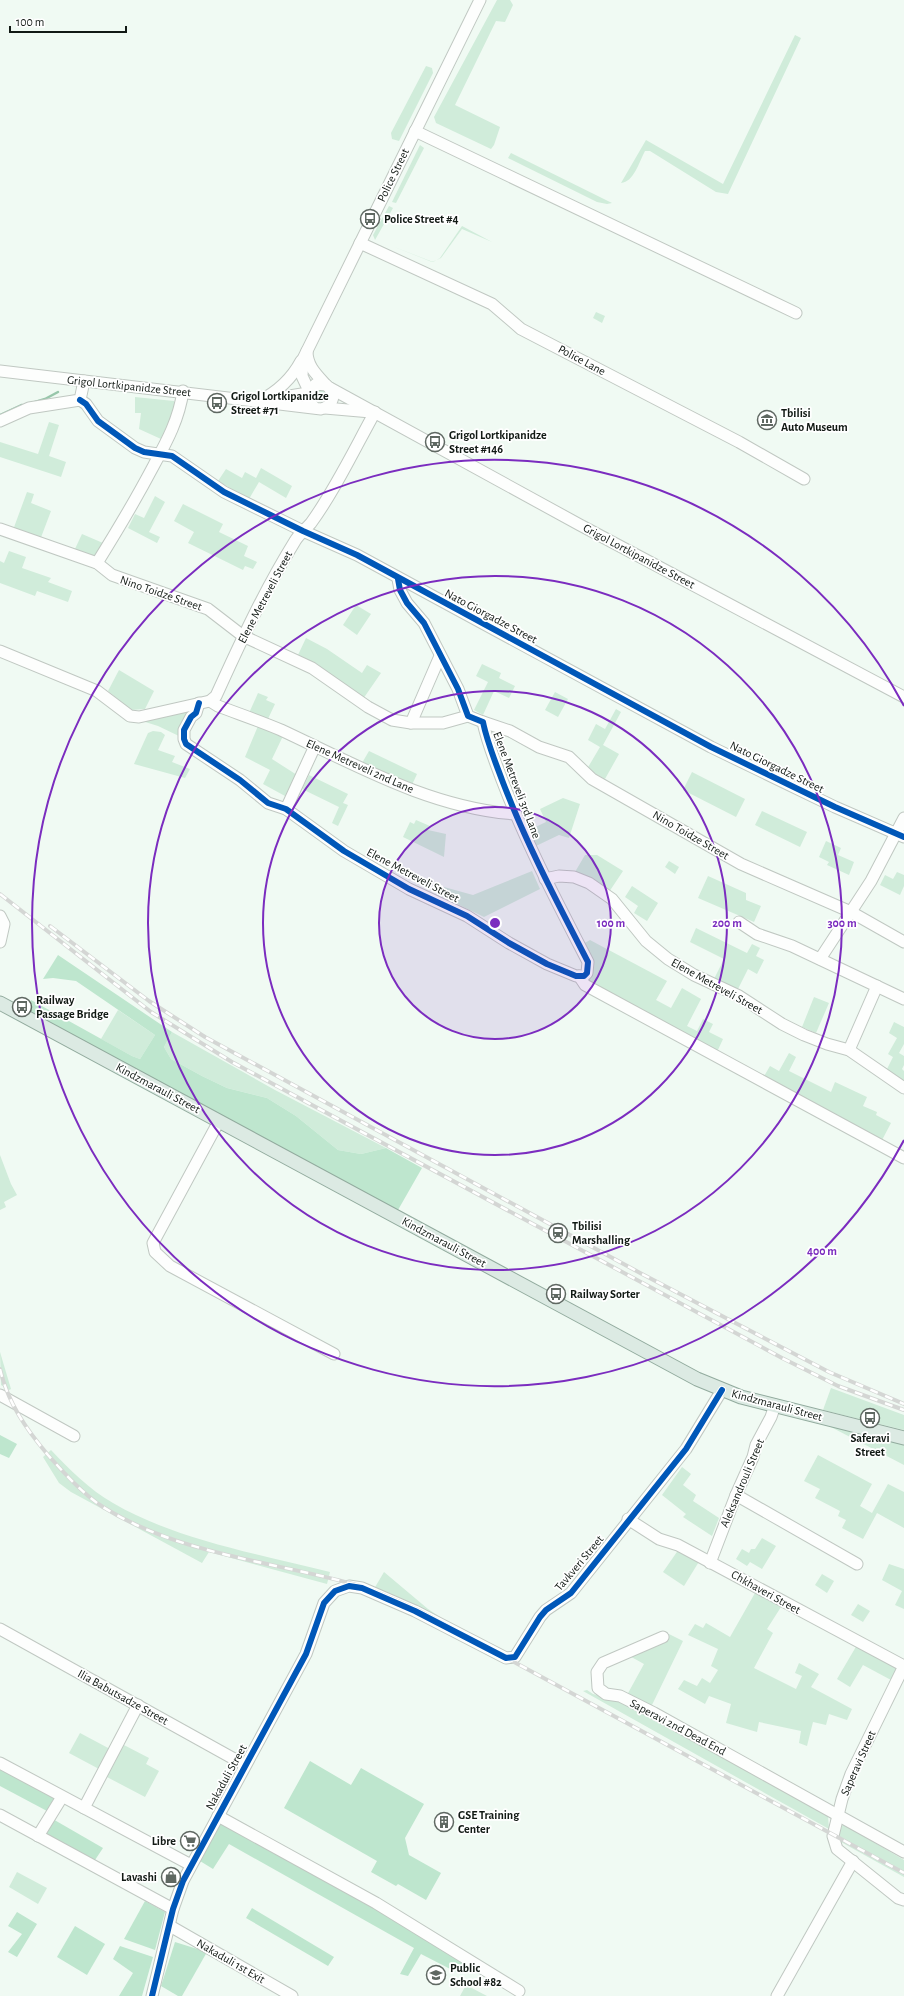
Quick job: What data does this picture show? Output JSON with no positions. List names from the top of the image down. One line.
{"streets":{"main road":["Kindzmarauli Street"],"street":["Police Street","Police Lane","Grigol Lortkipanidze Street","Nino Toidze Street","Elene Metreveli Street","Nato Giorgadze Street","Elene Metreveli 2nd Lane","Elene Metreveli 3rd Lane","Aleksandrouli Street","Tavkveri Street","Chkhaveri Street","Ilia Babutsadze Street","Saperavi 2nd Dead End","Saperavi Street","Nakaduli Street","Nakaduli 1st Exit"]},"crossings":[["Police Street","Police Lane"],["Police Street","Grigol Lortkipanidze Street"],["Grigol Lortkipanidze Street","Elene Metreveli Street"],["Nino Toidze Street","Elene Metreveli Street"],["Nino Toidze Street","Elene Metreveli 3rd Lane"],["Elene Metreveli Street","Nato Giorgadze Street"],["Elene Metreveli Street","Elene Metreveli 2nd Lane"],["Elene Metreveli Street","Elene Metreveli 3rd Lane"],["Elene Metreveli 2nd Lane","Elene Metreveli 3rd Lane"],["Kindzmarauli Street","Aleksandrouli Street"],["Kindzmarauli Street","Tavkveri Street"],["Aleksandrouli Street","Chkhaveri Street"],["Tavkveri Street","Chkhaveri Street"],["Tavkveri Street","Nakaduli Street"],["Chkhaveri Street","Saperavi Street"],["Ilia Babutsadze Street","Nakaduli Street"],["Saperavi 2nd Dead End","Saperavi Street"],["Nakaduli Street","Nakaduli 1st Exit"]],"places":{"bus stop":["Police Street #4","Grigol Lortkipanidze Street #71","Grigol Lortkipanidze Street #146","Railway Passage Bridge","Railway Sorter","Saferavi Street"],"museum":["Tbilisi Auto Museum"],"station":["Tbilisi Marshalling"],"building":["GSE Training Center"],"supermarket":["Libre"],"shop":["Lavashi"],"school or university":["Public School #82"]},"scale_bar":"100 m","rings":["100 m","200 m","300 m","400 m"]}
